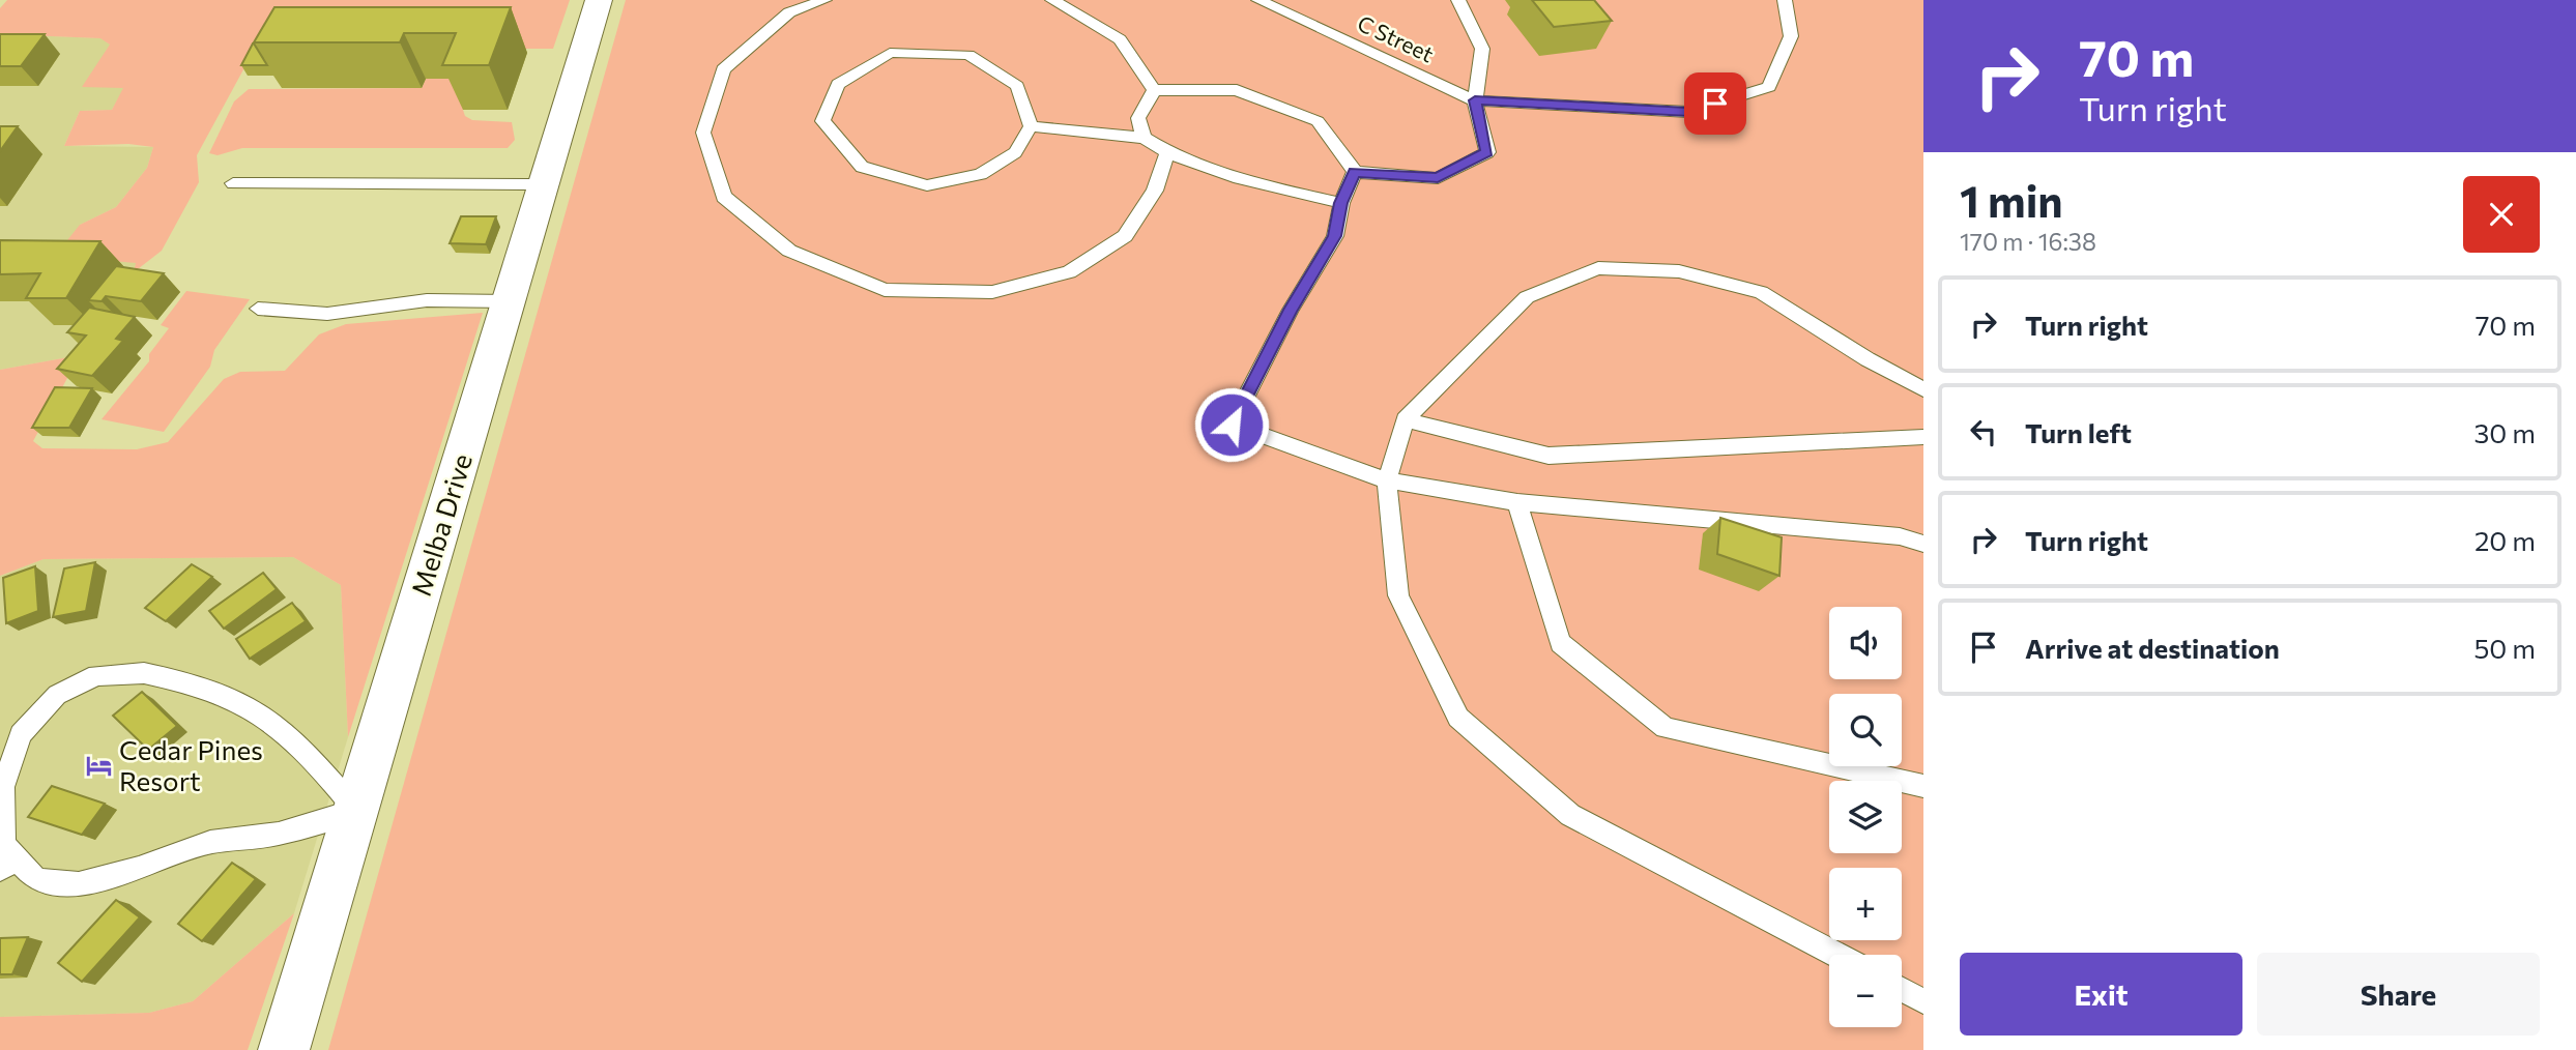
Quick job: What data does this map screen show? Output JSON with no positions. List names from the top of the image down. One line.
{"streets":{"street":["Melba Drive"],"lane":["C Street"]},"places":{"hotel":["Cedar Pines Resort"]},"page":{"turn":["70 m","Turn right"],"heading":["1 min","170 m · 16:38"],"list":[{"name":"Turn right","value":"70 m"},{"name":"Turn left","value":"30 m"},{"name":"Turn right","value":"20 m"},{"name":"Arrive at destination","value":"50 m"}],"map_buttons":["+","−"],"buttons":["Exit","Share"]}}
